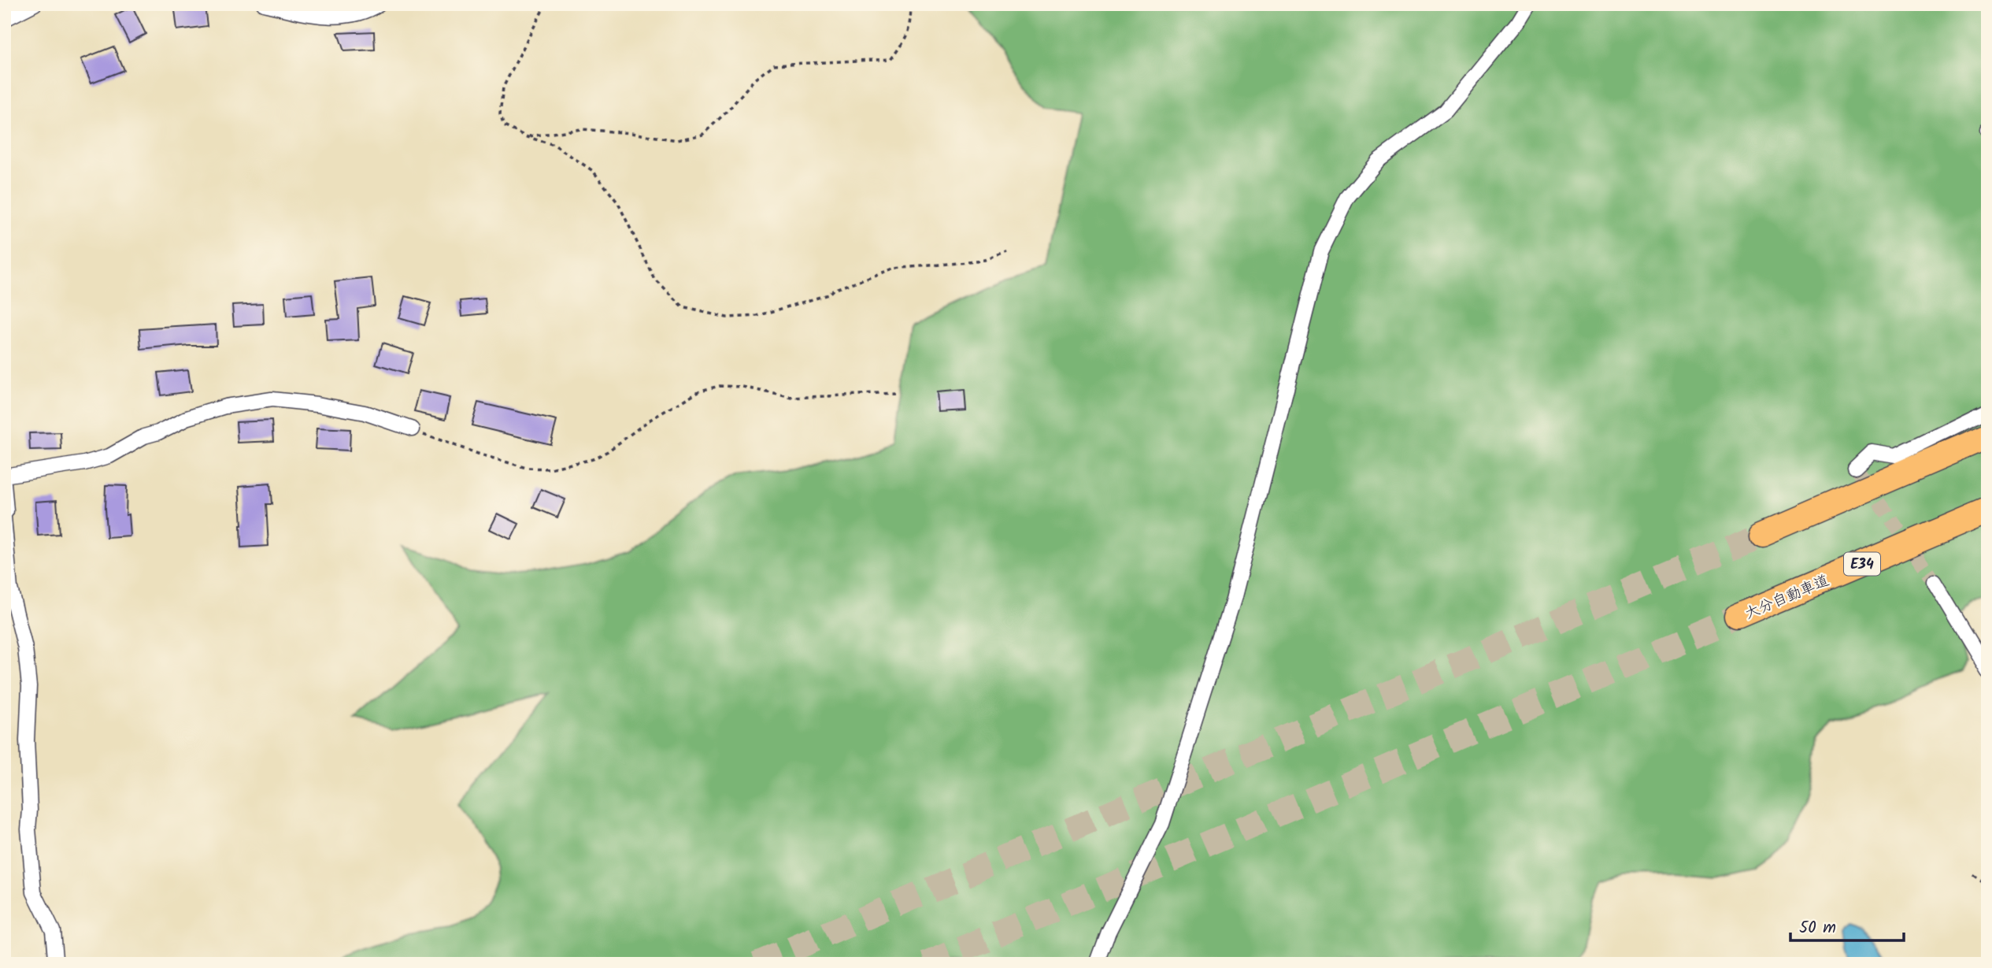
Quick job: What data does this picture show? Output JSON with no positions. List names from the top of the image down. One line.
{"streets":{"highway":["E34","大分自動車道"]},"scale_bar":"50 m"}
